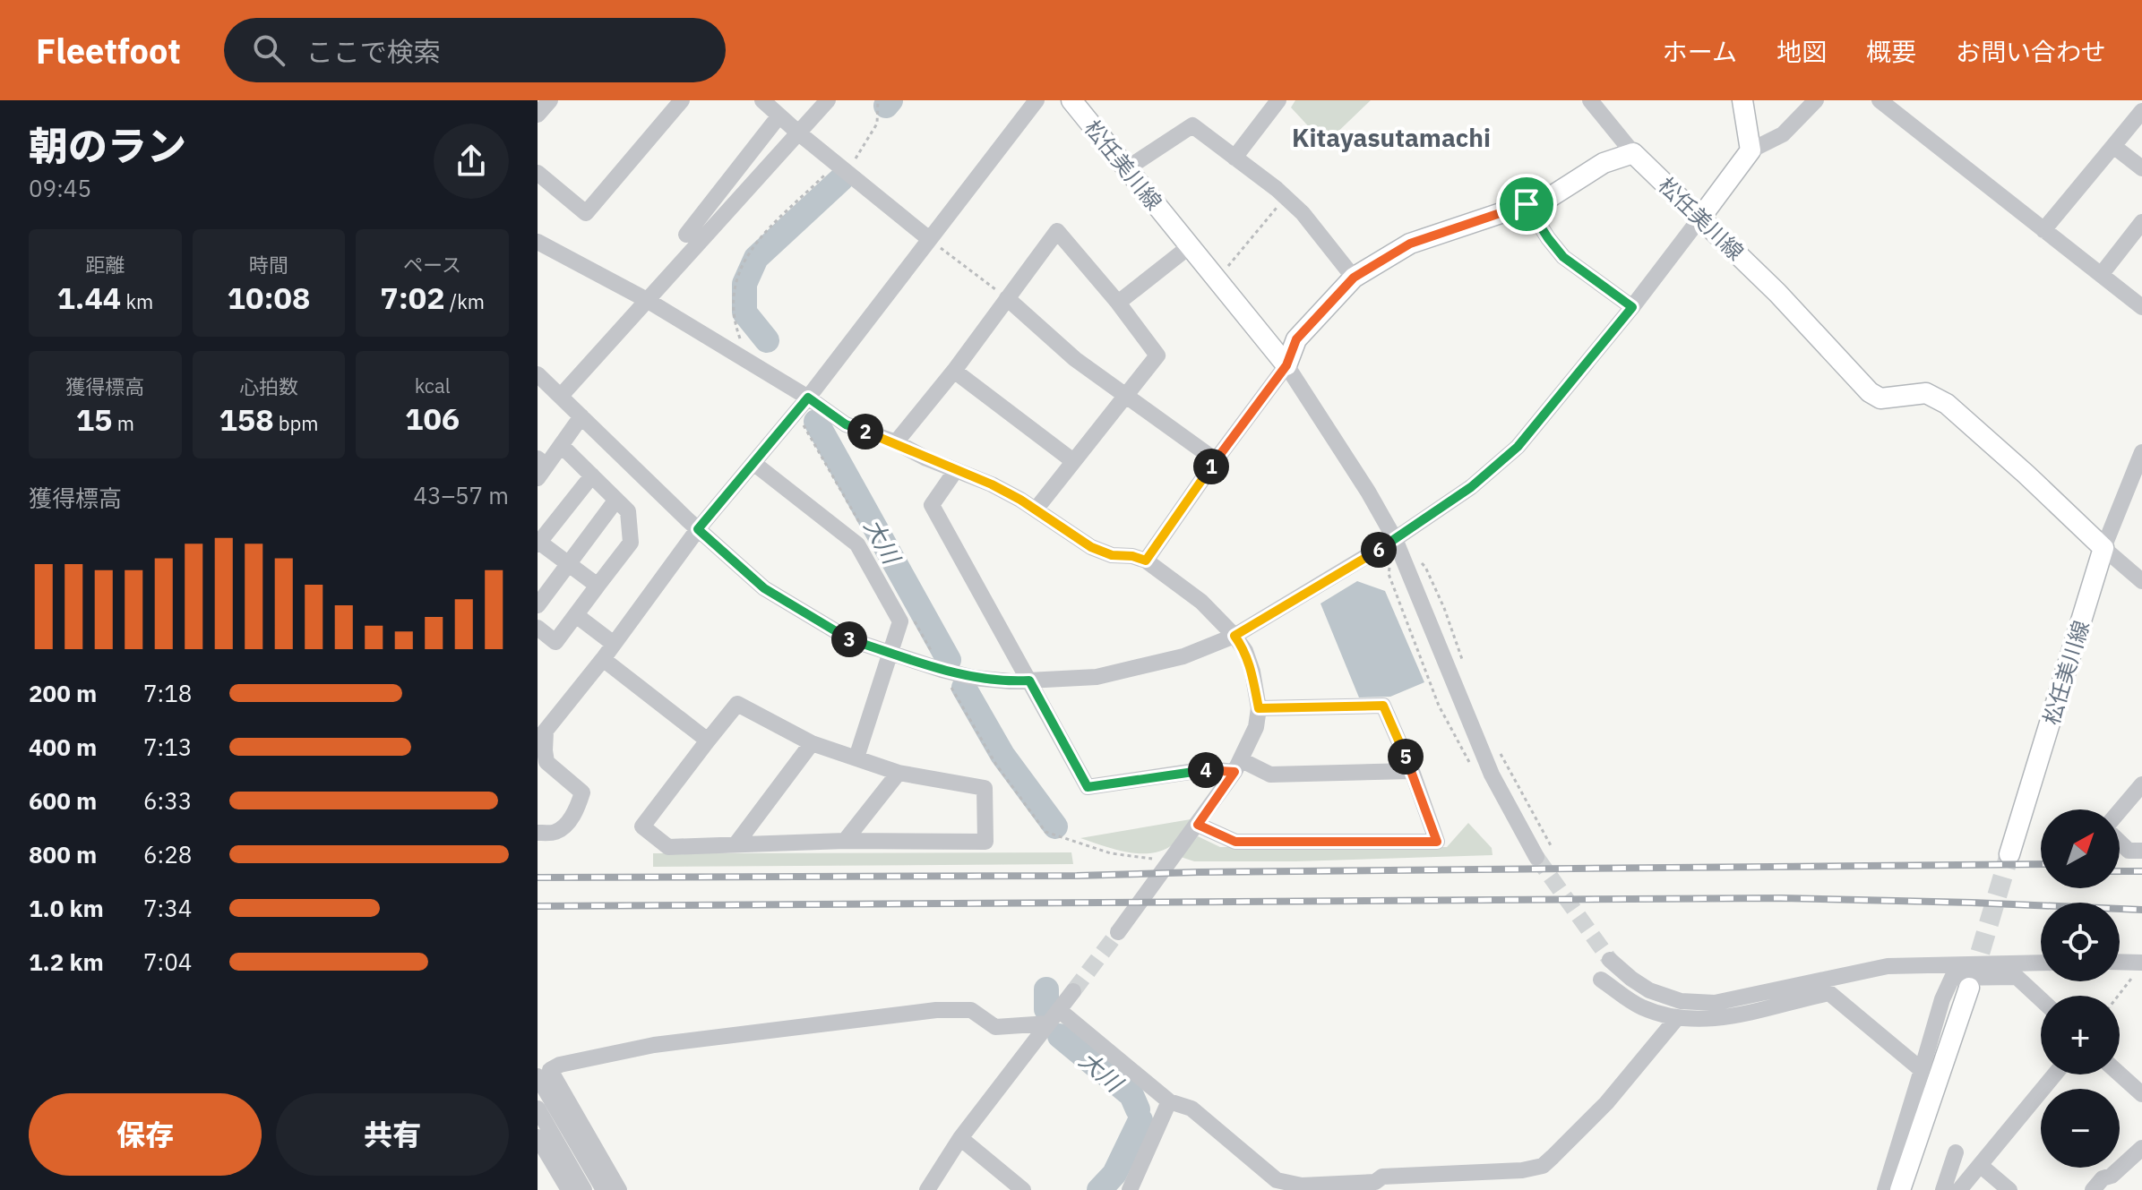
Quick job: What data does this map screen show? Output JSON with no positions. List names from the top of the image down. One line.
{"streets":{"main road":["松任美川線"]},"districts":["Kitayasutamachi"],"water":["大川"],"north":"top right","page":{"header":"Fleetfoot","search":"ここで検索","nav":["ホーム","地図","概要","お問い合わせ"],"heading":["朝のラン","09:45"],"stats":[["距離","1.44 km"],["時間","10:08"],["ペース","7:02 /km"],["獲得標高","15 m"],["心拍数","158 bpm"],["kcal","106"]],"pins":["2","1","6","3","5","4"],"chart":["獲得標高","43–57 m"],"list":[{"name":"200 m","note":"7:18"},{"name":"400 m","note":"7:13"},{"name":"600 m","note":"6:33"},{"name":"800 m","note":"6:28"},{"name":"1.0 km","note":"7:34"},{"name":"1.2 km","note":"7:04"}],"map_buttons":["+","−"],"buttons":["保存","共有"]}}
